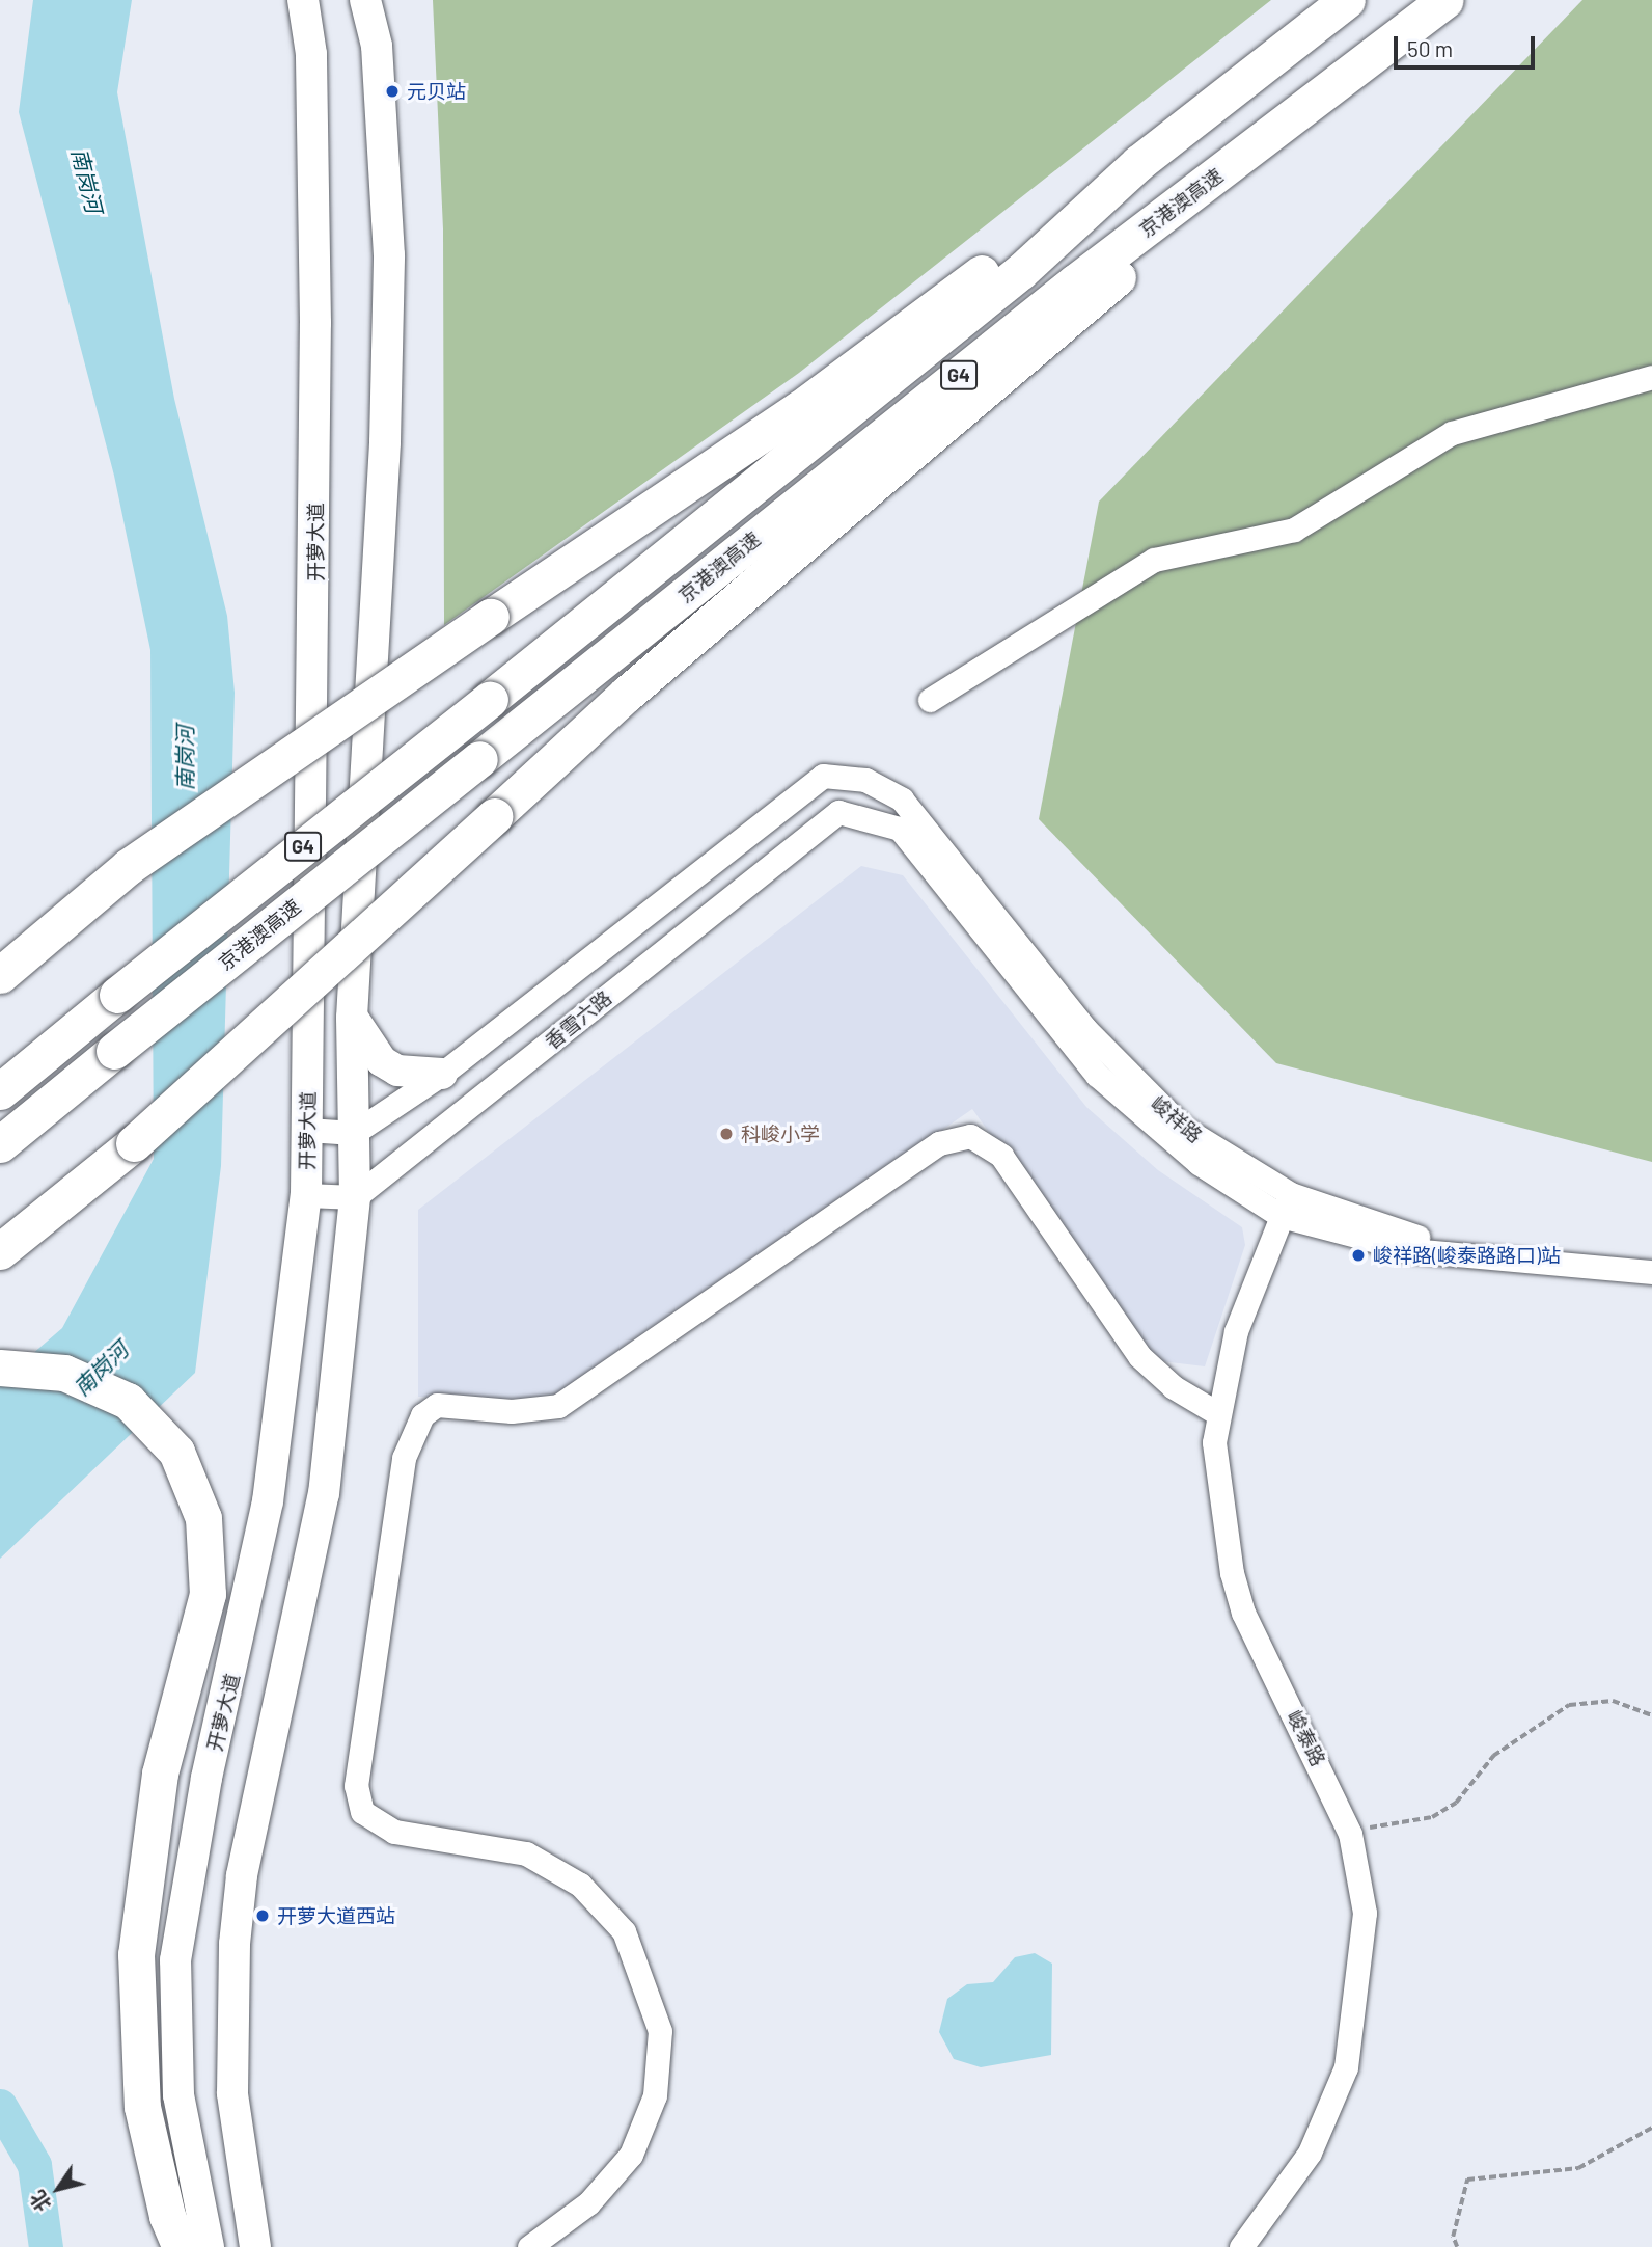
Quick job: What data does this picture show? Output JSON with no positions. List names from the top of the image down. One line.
{"streets":{"highway":["京港澳高速","G4"],"main road":["开萝大道"],"street":["香雪六路","峻祥路","峻泰路"]},"crossings":[["香雪六路","峻祥路"],["峻祥路","峻泰路"]],"water":["南岗河"],"places":["元贝站","科峻小学","峻祥路(峻泰路路口)站","开萝大道西站"],"scale_bar":"50 m","north":"bottom left"}
